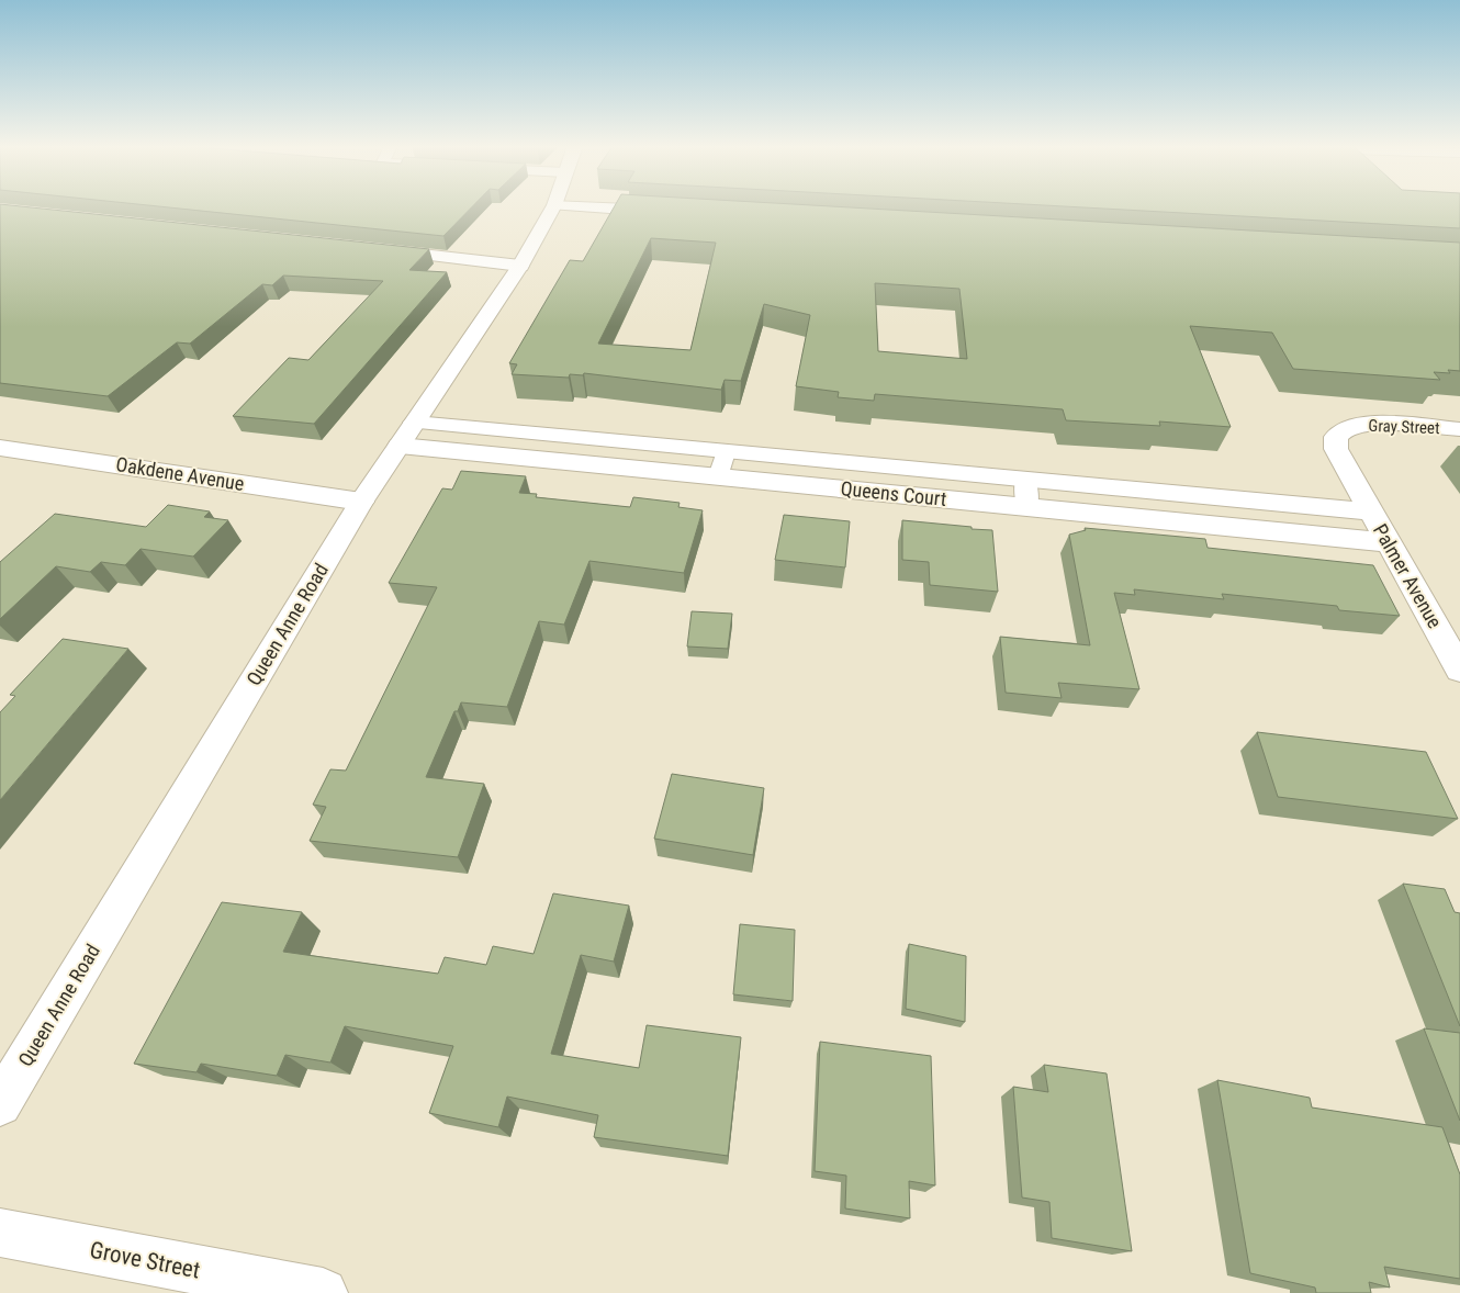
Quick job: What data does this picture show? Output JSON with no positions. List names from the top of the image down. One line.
{"streets":{"street":["Gray Street","Oakdene Avenue","Queens Court","Palmer Avenue","Queen Anne Road","Grove Street"]},"crossings":[["Gray Street","Queens Court"],["Gray Street","Palmer Avenue"],["Oakdene Avenue","Queen Anne Road"],["Queens Court","Palmer Avenue"],["Queens Court","Queen Anne Road"]]}
